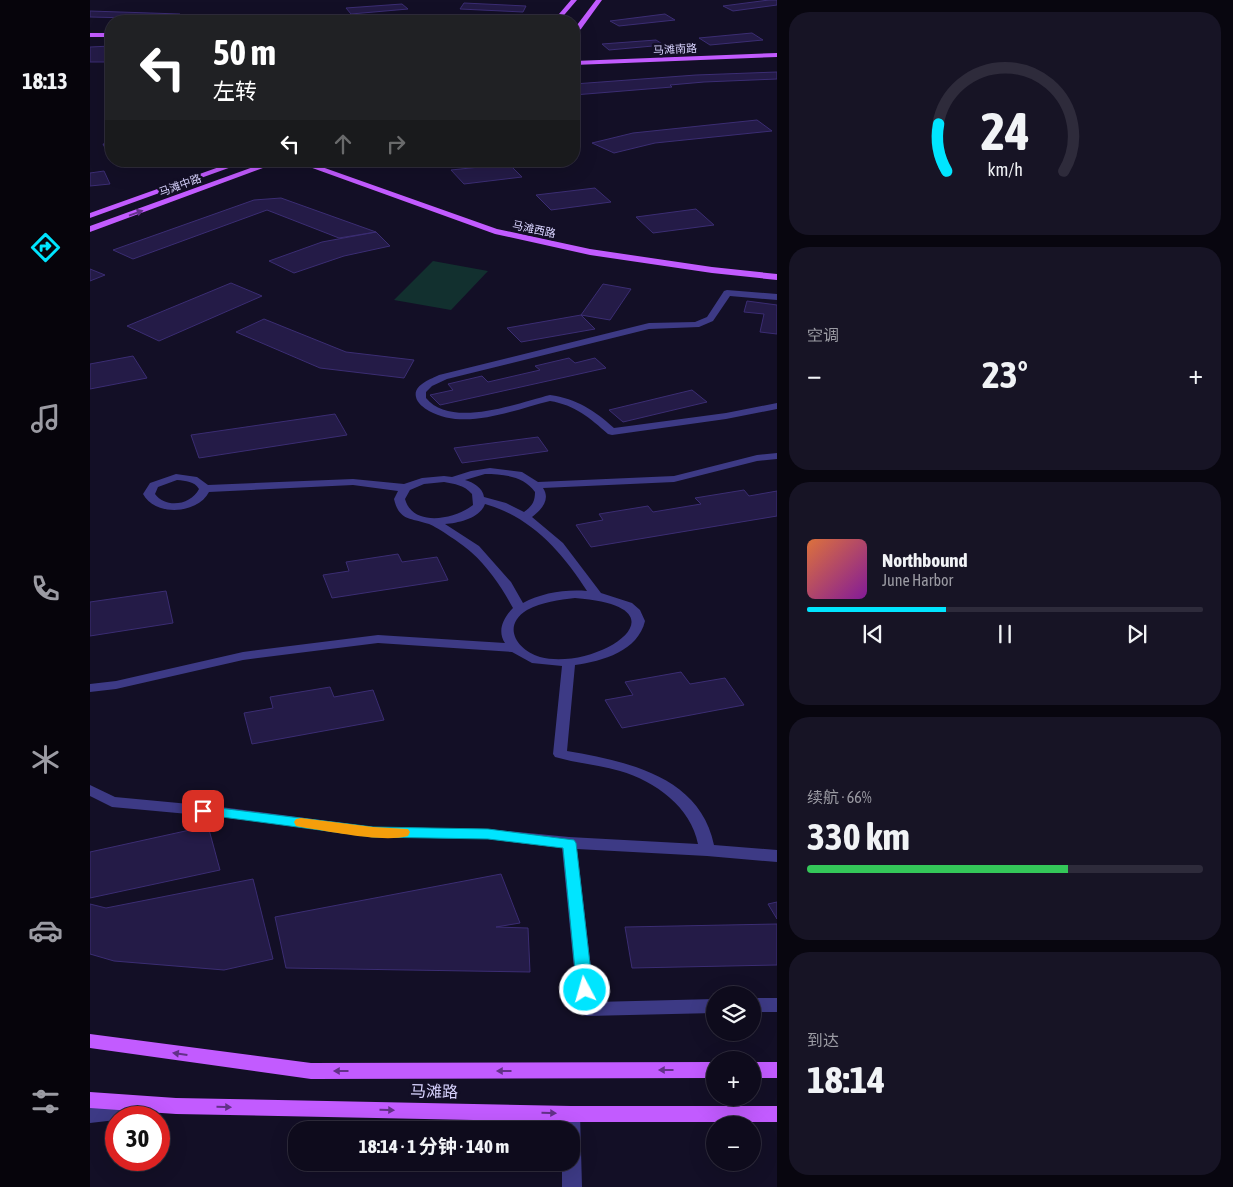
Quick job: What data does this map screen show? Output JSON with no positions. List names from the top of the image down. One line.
{"streets":{"main road":["马滩南路","马滩中路","马滩西路","马滩路"]},"page":{"tabs":"18:13","turn":["50 m","左转"],"tile":["空调",["续航 · 66%","330 km"],["到达","18:14"]],"heat":["−","23°","+"],"song":["Northbound","June Harbor"],"map_buttons":["+","−"],"limit":"30","trip":"18:14 · 1 分钟 · 140 m","gauge":["24","km/h"]}}
